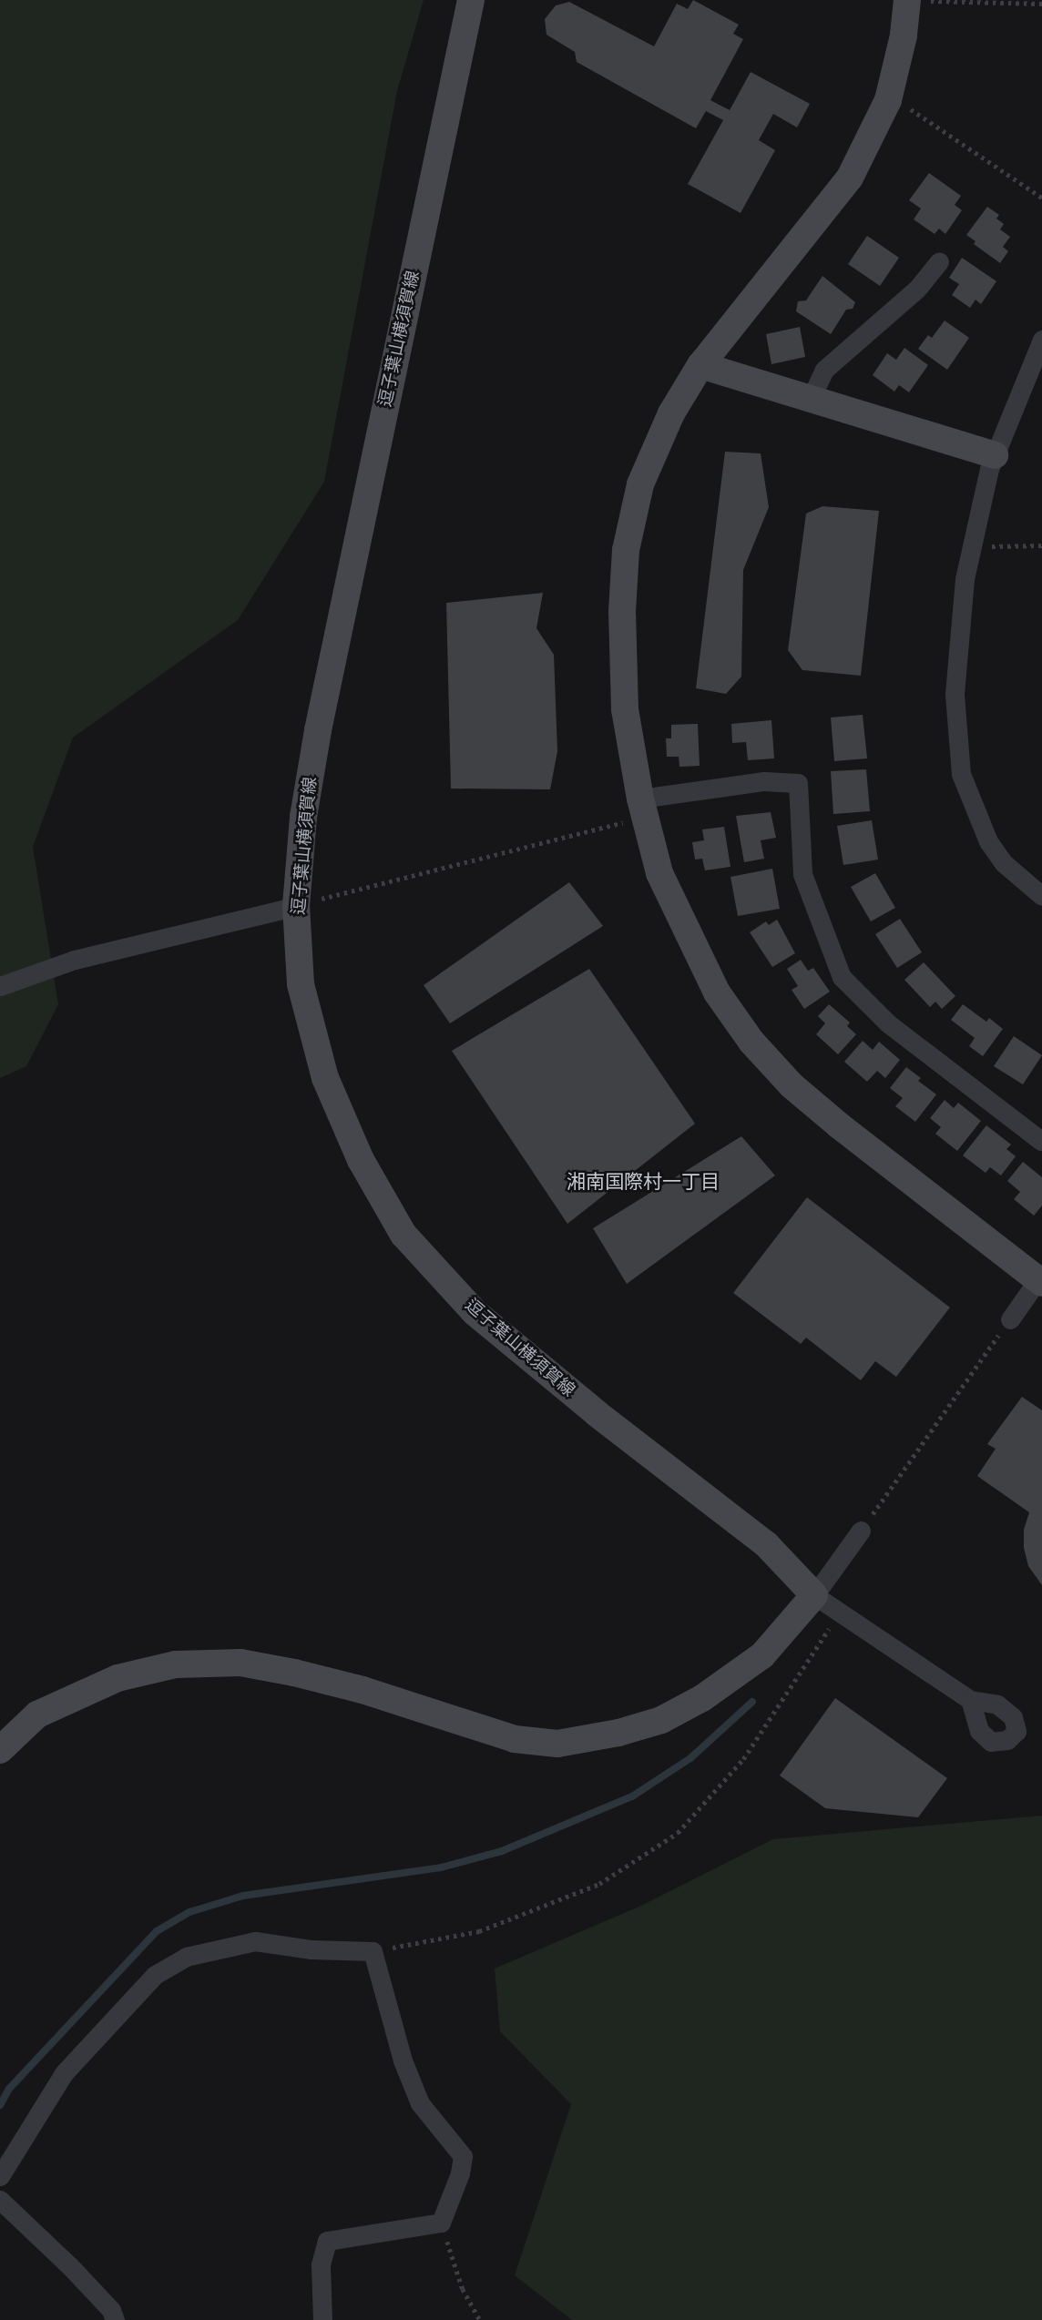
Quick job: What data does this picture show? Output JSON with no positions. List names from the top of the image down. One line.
{"streets":{"main road":["逗子葉山横須賀線"]},"districts":["湘南国際村一丁目"]}
